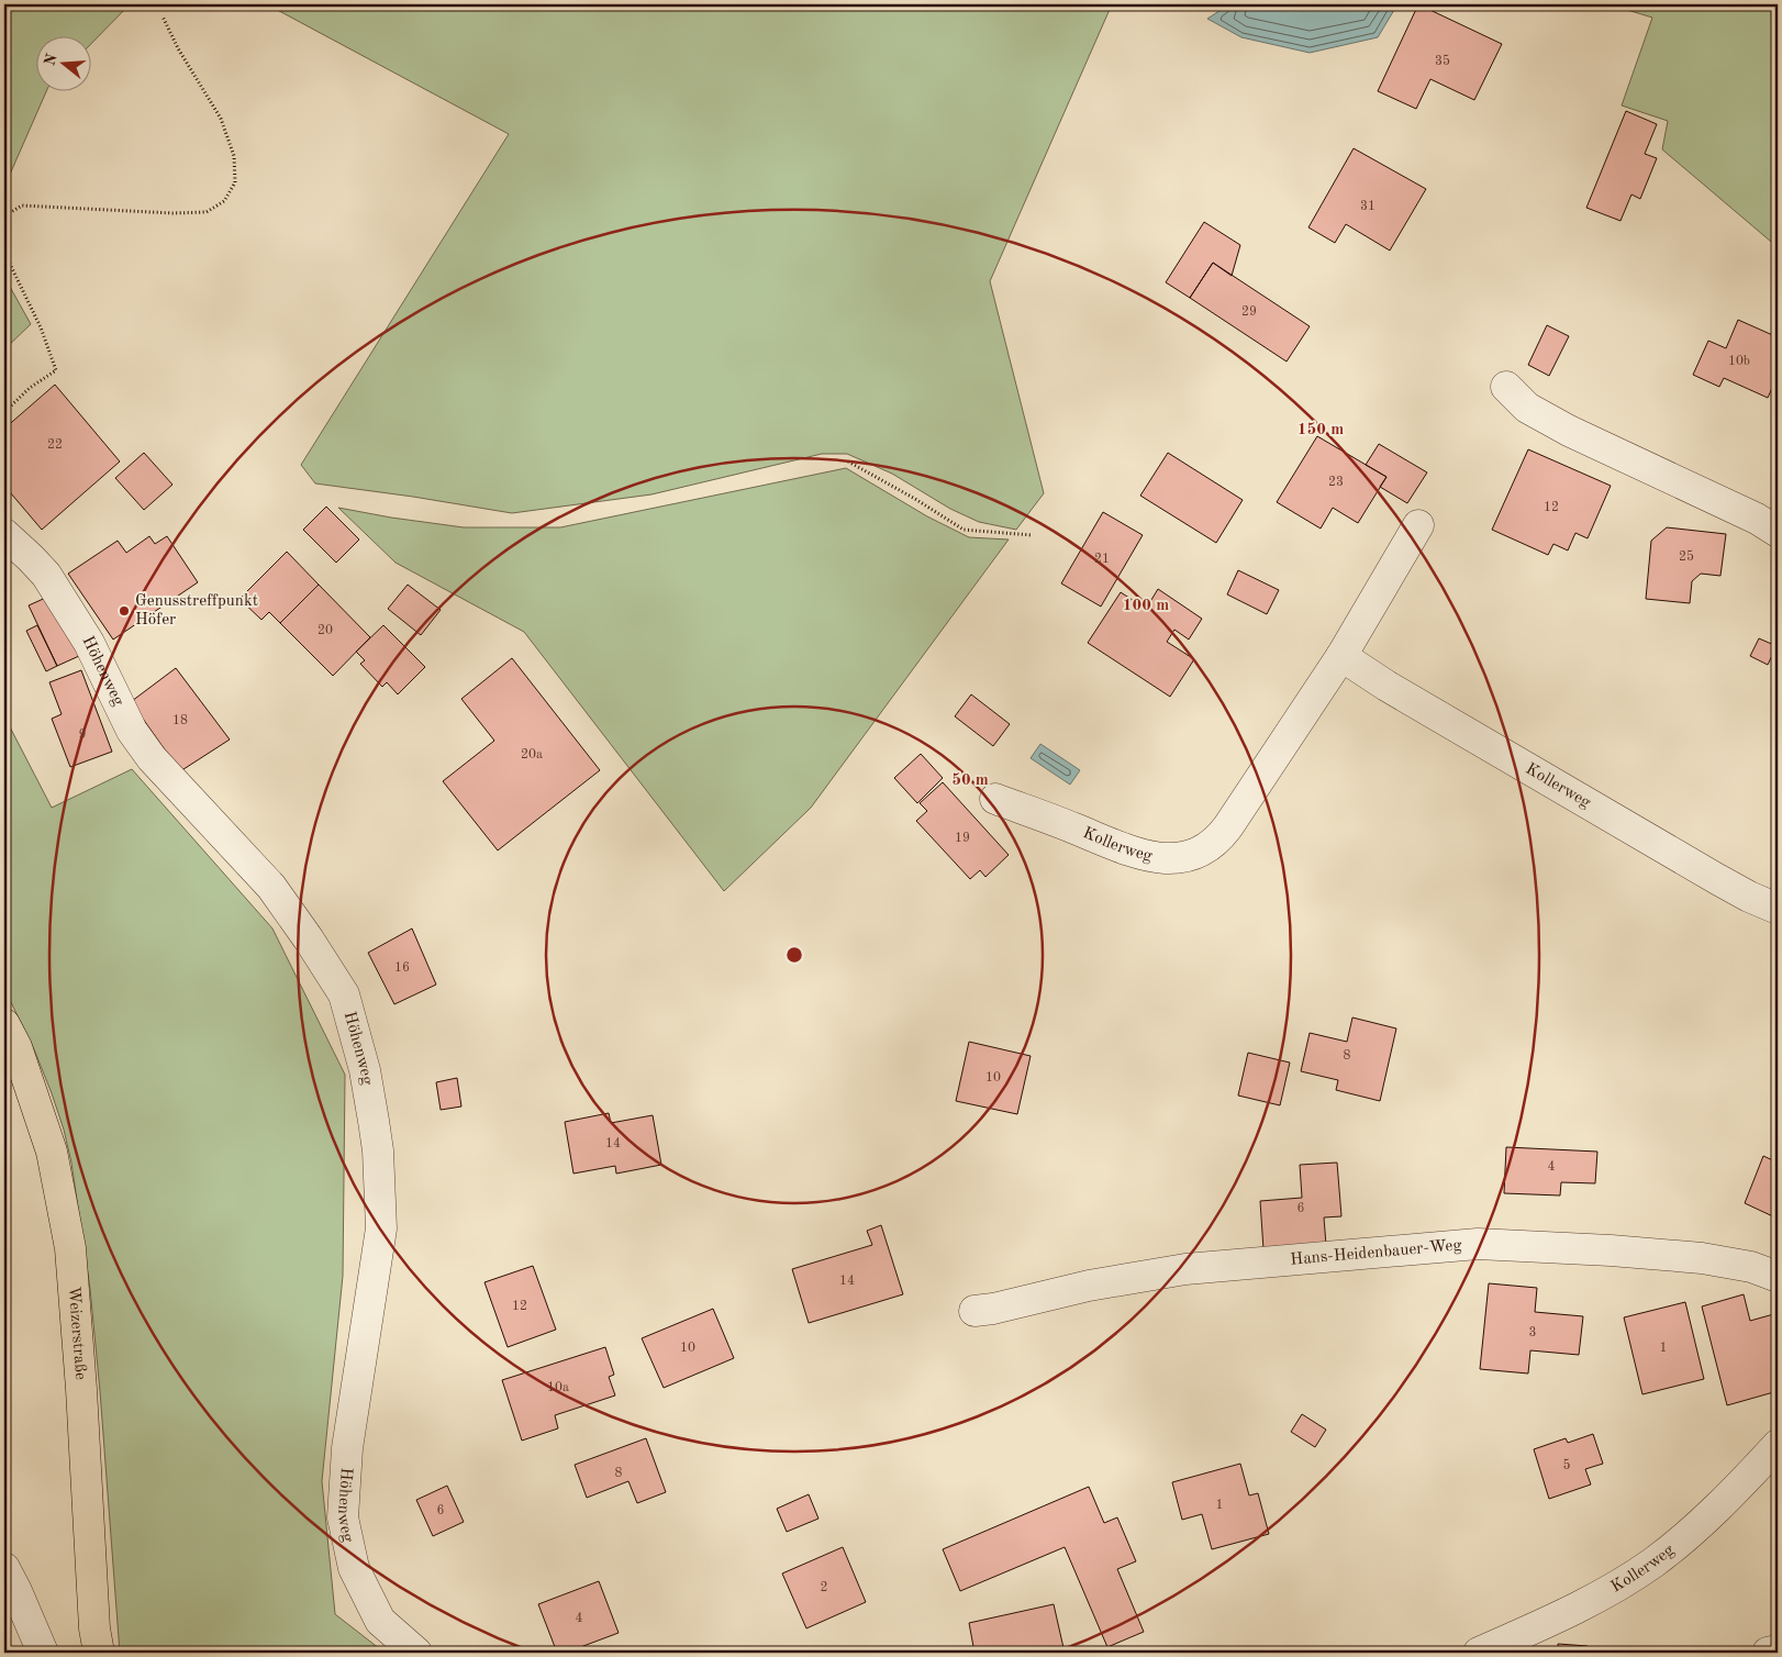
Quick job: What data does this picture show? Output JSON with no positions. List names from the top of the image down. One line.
{"streets":{"main road":["Weizerstraße"],"street":["Höhenweg","Kollerweg","Hans-Heidenbauer-Weg"]},"places":["Genusstreffpunkt Höfer"],"house_numbers":["35","31","29","10b","22","23","12","25","21","20","18","9","20a","19","16","8","10","14","4","6","14","12","3","10","1","10a","5","8","1","6","2","4"],"north":"left","rings":["150 m","100 m","50 m"]}
